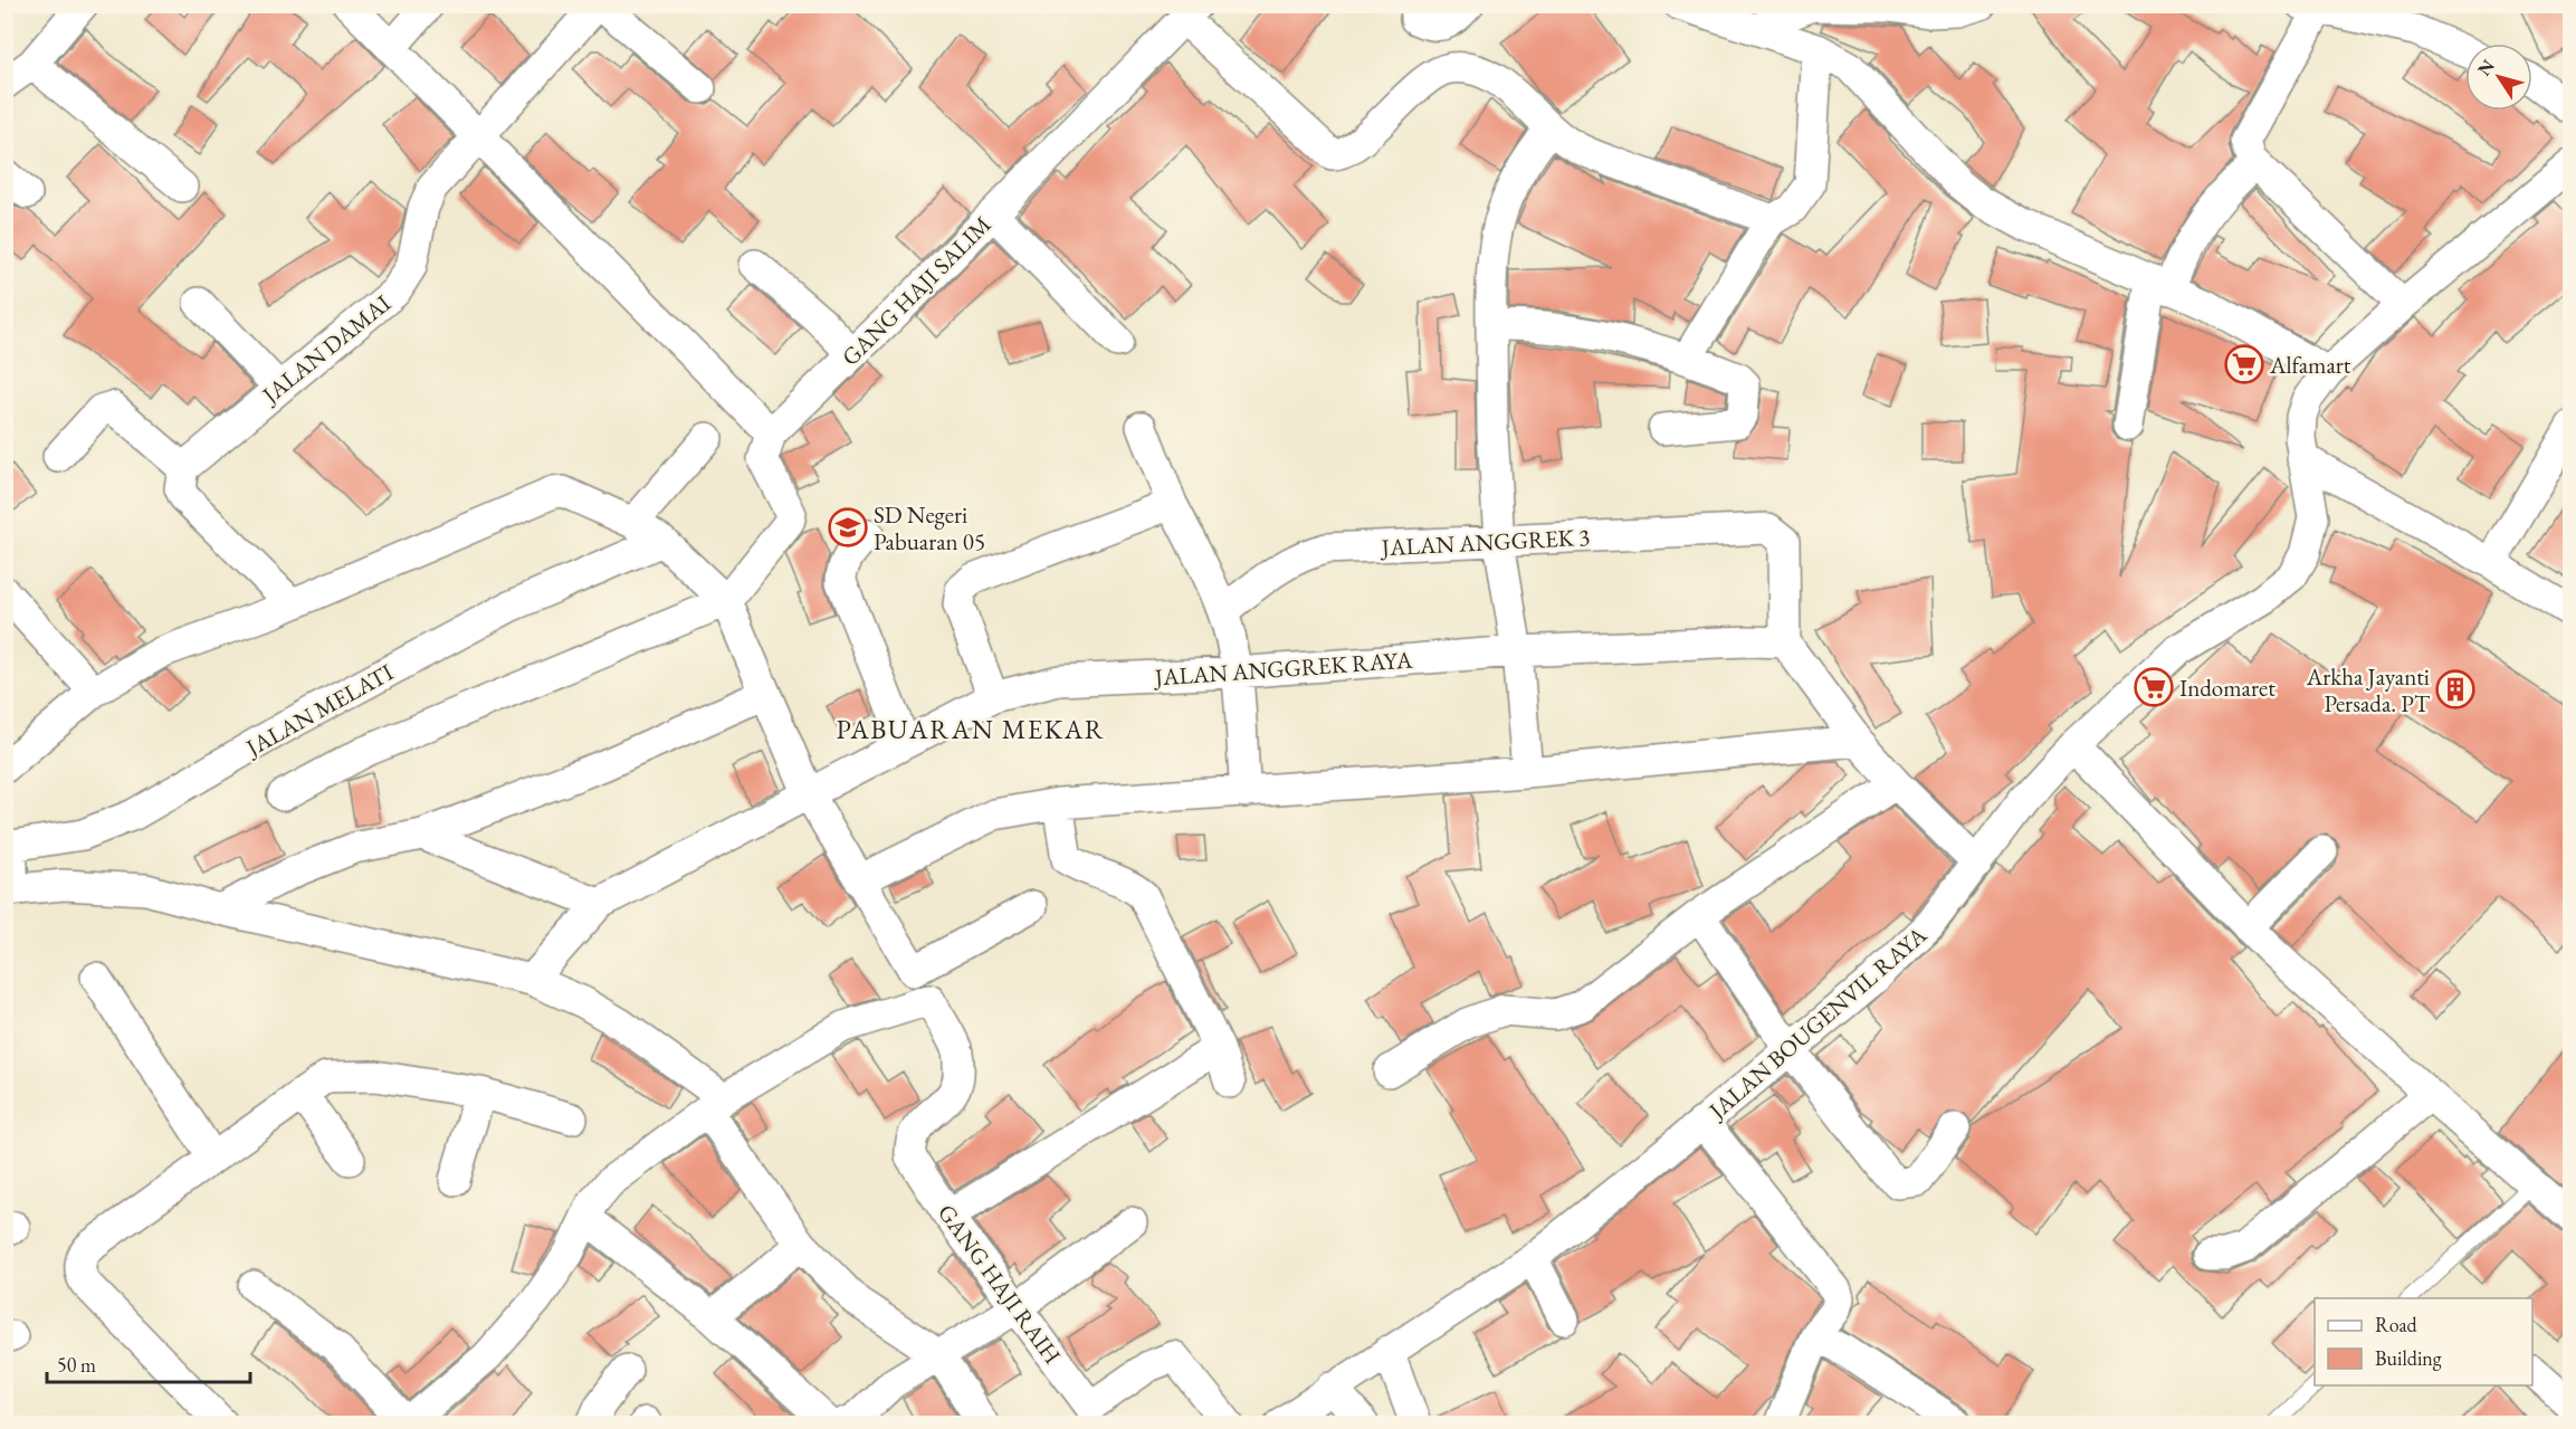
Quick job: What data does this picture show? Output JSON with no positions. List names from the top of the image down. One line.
{"streets":{"street":["GANG HAJI SALIM","JALAN DAMAI","JALAN ANGGREK 3","JALAN ANGGREK RAYA","JALAN MELATI","JALAN BOUGENVIL RAYA","GANG HAJI RAIH"]},"crossings":[["JALAN ANGGREK 3","JALAN ANGGREK RAYA"]],"districts":["PABUARAN MEKAR"],"places":{"supermarket":["Alfamart","Indomaret"],"school or university":["SD Negeri Pabuaran 05"],"building":["Arkha Jayanti Persada. PT"]},"legend":["Road","Building"],"scale_bar":"50 m","north":"top left"}
